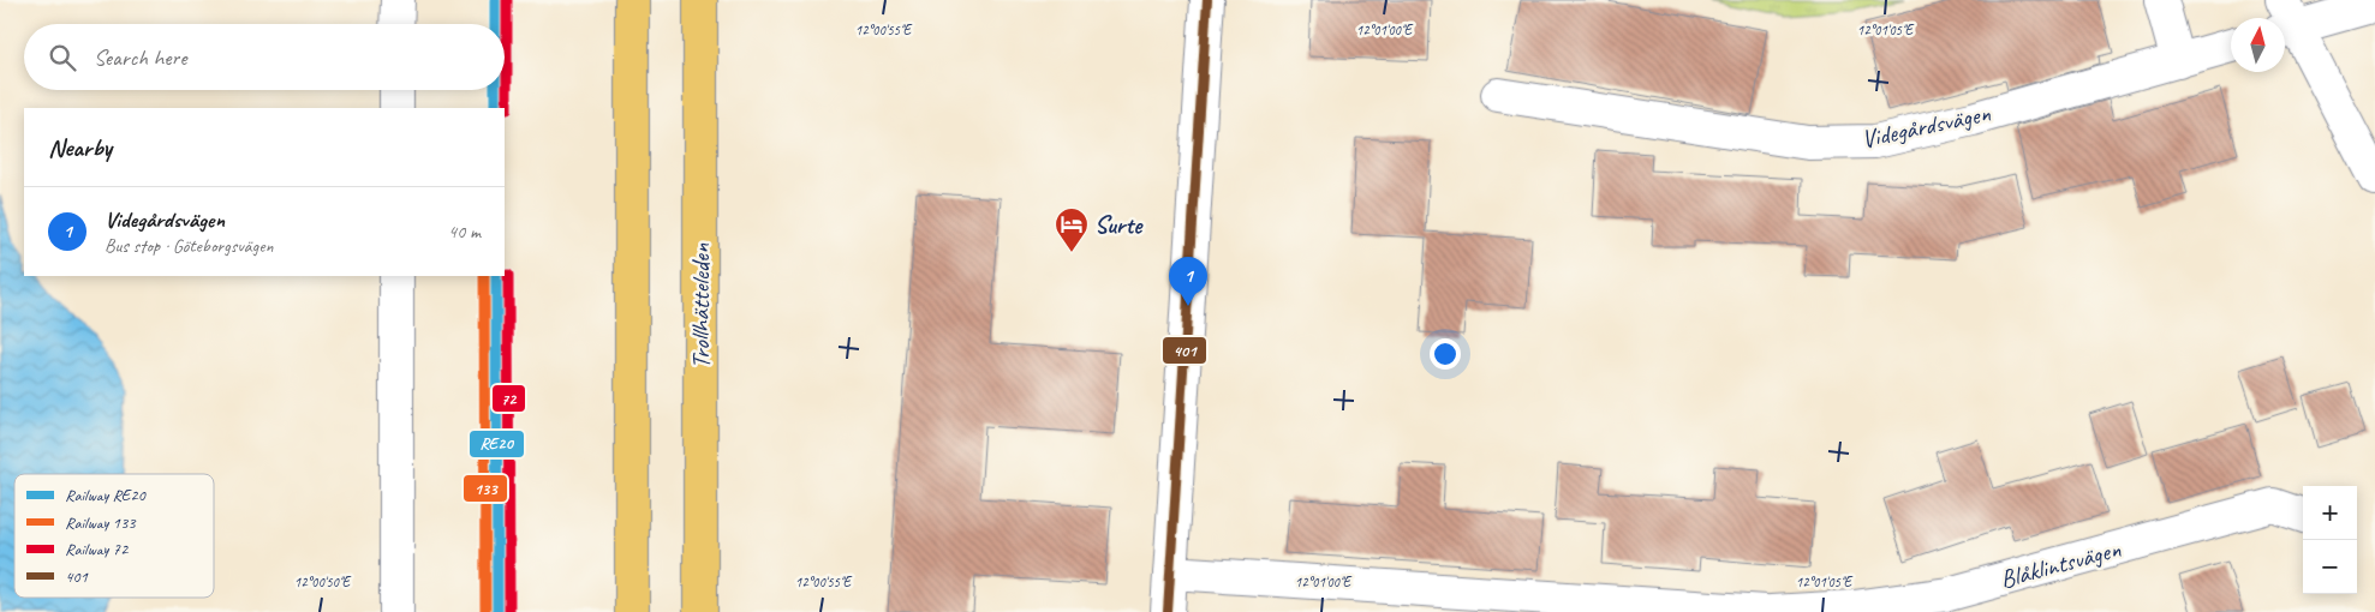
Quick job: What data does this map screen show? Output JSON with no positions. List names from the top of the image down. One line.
{"streets":{"highway":["Trollhätteleden"],"street":["Videgårdsvägen","Blåklintsvägen"]},"places":{"hotel":["Surte"]},"lines":["rail line RE20","rail line 72","transit line 401","rail line 133"],"legend":["Railway RE20","Railway 133","Railway 72","401"],"north":"top","page":{"search":"Search here","heading":"Nearby","list":[{"mark":"1","name":"Videgårdsvägen","note":"Bus stop · Göteborgsvägen","value":"40 m"}],"pins":"1","map_buttons":["+","−"]},"coordinates":["12°00'55\"E","12°01'00\"E","12°01'05\"E","12°00'50\"E"]}
